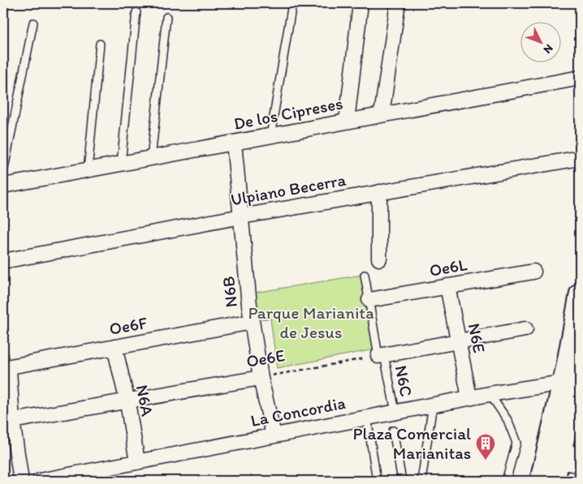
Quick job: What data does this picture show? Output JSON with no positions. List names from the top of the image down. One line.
{"streets":{"street":["De los Cipreses","Ulpiano Becerra","Oe6L","N6B","Oe6F","N6E","Oe6E","N6A","La Concordia"],"lane":["N6C"]},"crossings":[["De los Cipreses","N6B"],["Ulpiano Becerra","N6B"],["Oe6L","N6E"],["Oe6L","N6C"],["N6B","Oe6F"],["N6B","Oe6E"],["N6B","La Concordia"],["Oe6F","Oe6E"],["Oe6F","N6A"],["N6E","La Concordia"],["Oe6E","N6C"],["Oe6E","N6A"],["N6C","La Concordia"],["N6A","La Concordia"]],"parks":["Parque Marianita de Jesus"],"places":{"building":["Plaza Comercial Marianitas"]},"north":"bottom right"}
